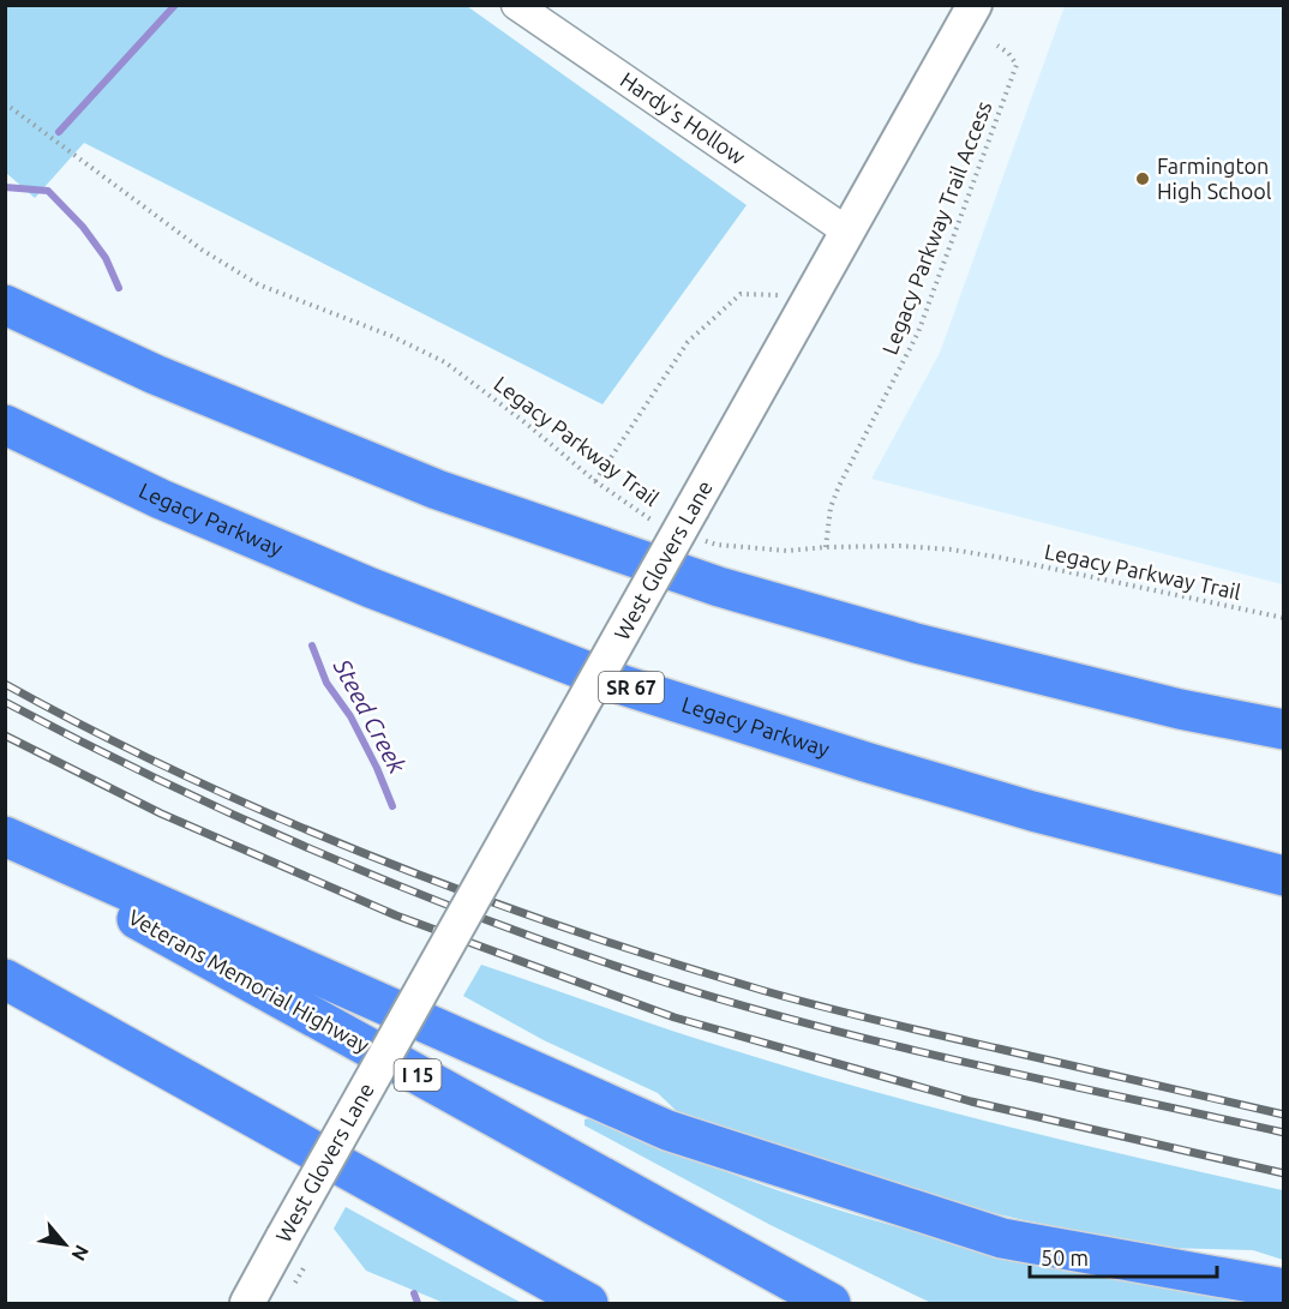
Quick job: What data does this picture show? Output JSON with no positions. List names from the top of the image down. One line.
{"streets":{"highway":["Legacy Parkway","SR 67","Veterans Memorial Highway","I 15"],"street":["Hardy's Hollow","West Glovers Lane"],"path":["Legacy Parkway Trail Access","Legacy Parkway Trail"]},"crossings":[["Hardy's Hollow","West Glovers Lane"],["Legacy Parkway Trail Access","Legacy Parkway Trail"]],"water":["Steed Creek"],"places":["Farmington High School"],"scale_bar":"50 m","north":"bottom right"}
